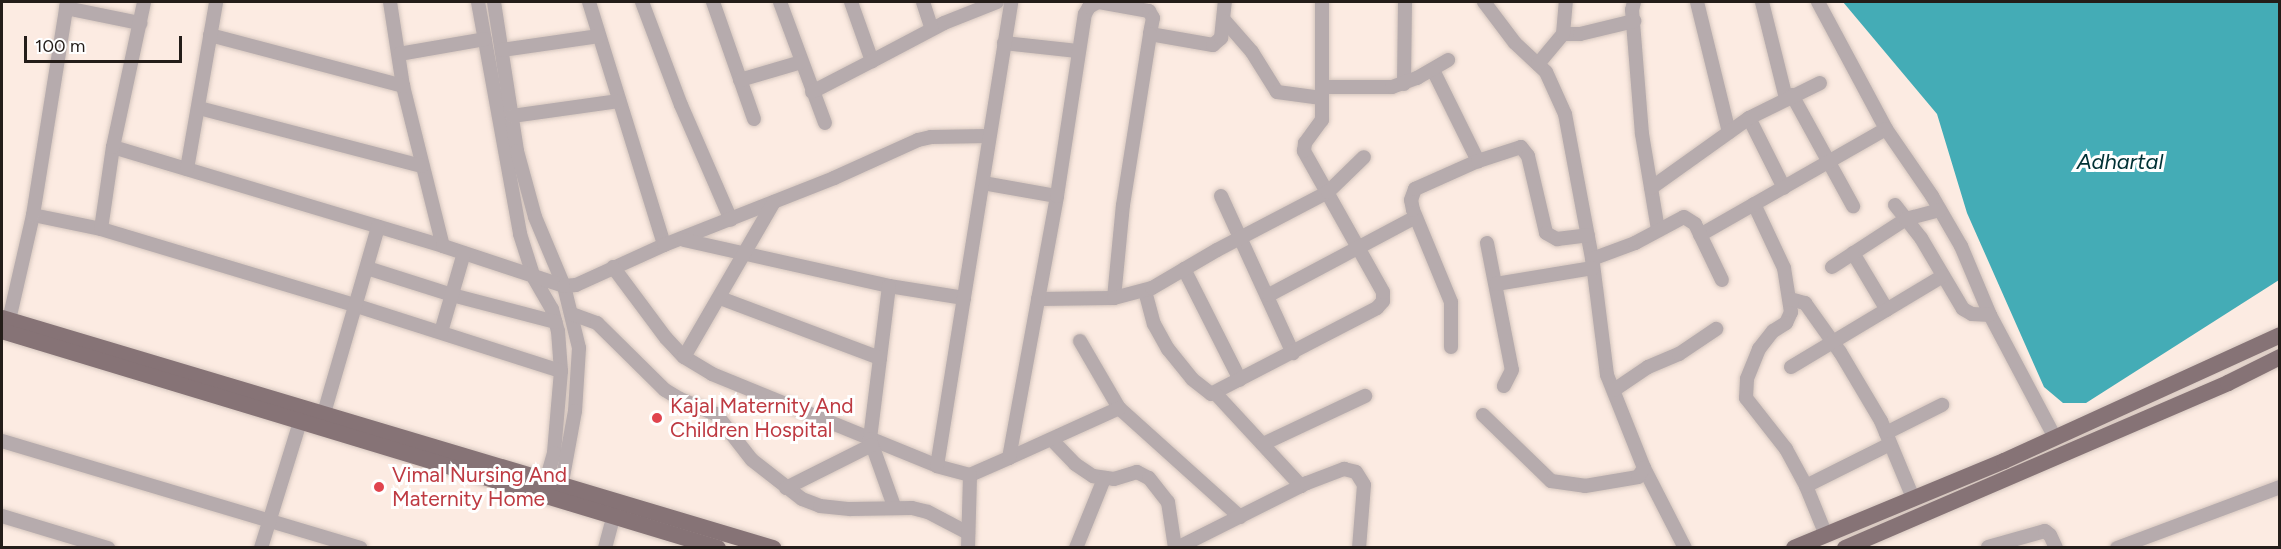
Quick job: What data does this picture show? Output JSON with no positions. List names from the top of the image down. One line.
{"water":["Adhartal"],"places":["Kajal Maternity And Children Hospital","Vimal Nursing And Maternity Home"],"scale_bar":"100 m"}
